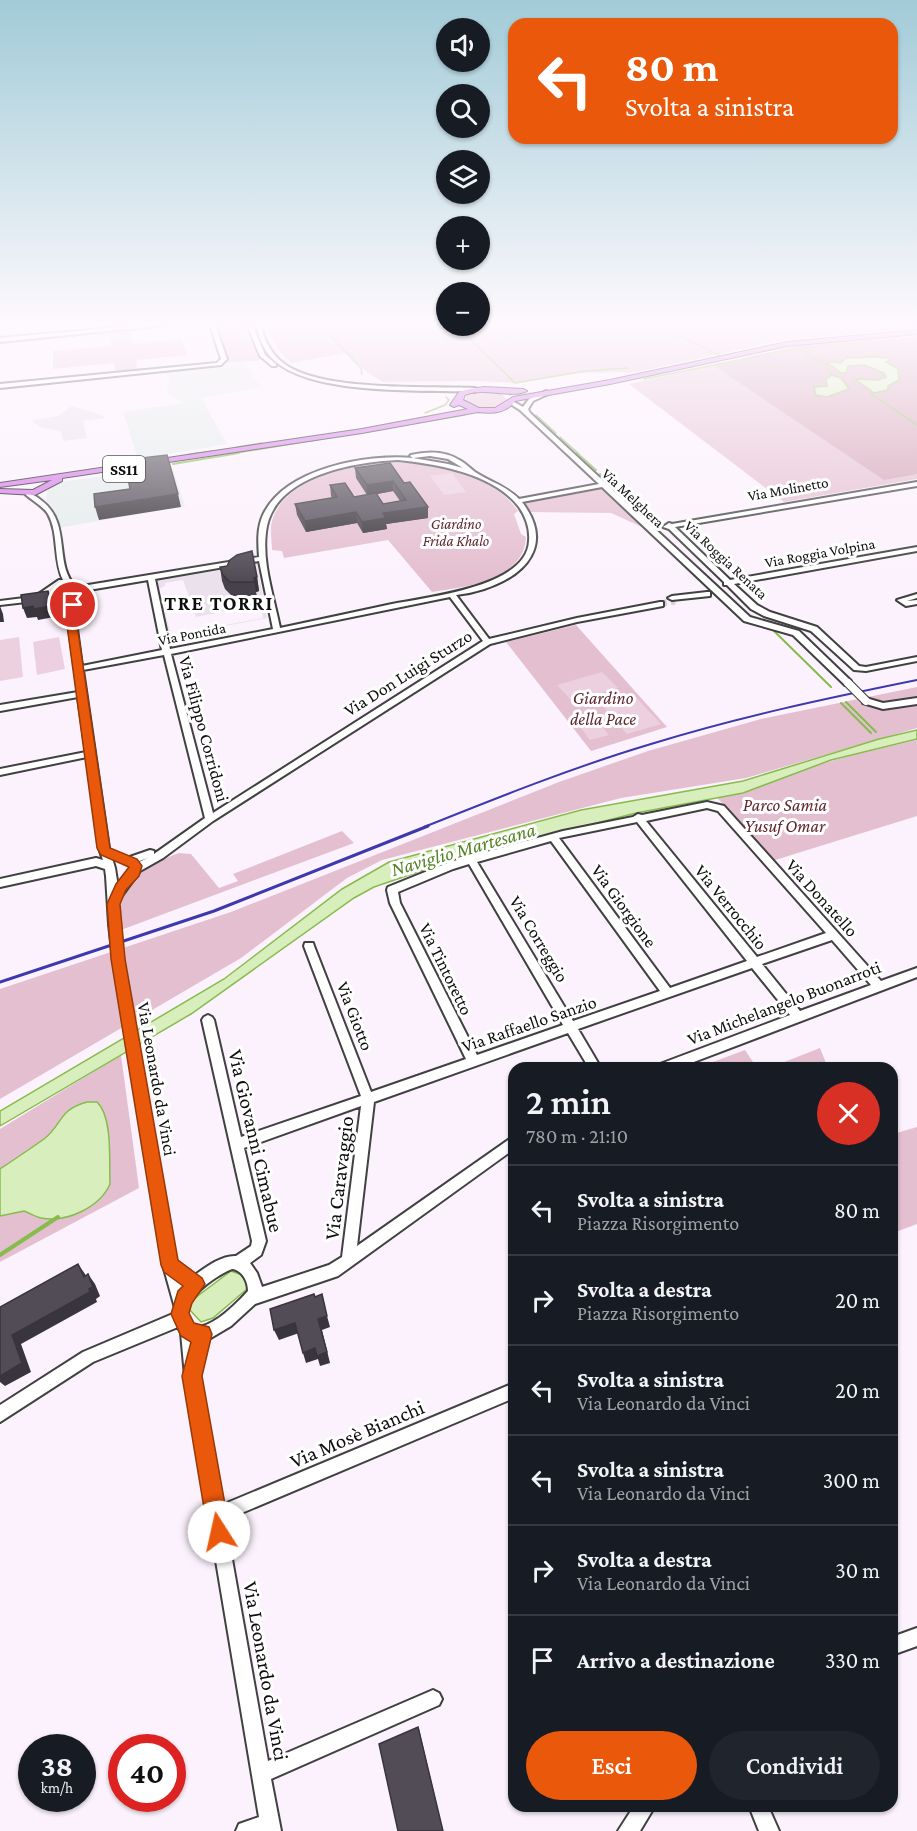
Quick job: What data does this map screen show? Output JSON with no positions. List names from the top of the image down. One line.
{"streets":{"main road":["SS11"],"street":["Via Molinetto","Via Melghera","Via Roggia Volpina","Via Roggia Renata","Via Pontida","Via Don Luigi Sturzo","Via Filippo Corridoni","Via Donatello","Via Giorgione","Via Verrocchio","Via Correggio","Via Tintoretto","Via Michelangelo Buonarroti","Via Giotto","Via Raffaello Sanzio","Via Leonardo da Vinci","Via Giovanni Cimabue","Via Caravaggio","Via Mosè Bianchi"]},"crossings":[["SS11","Via Melghera"],["SS11","Via Leonardo da Vinci"],["Via Molinetto","Via Melghera"],["Via Molinetto","Via Roggia Renata"],["Via Roggia Volpina","Via Roggia Renata"],["Via Pontida","Via Filippo Corridoni"],["Via Pontida","Via Leonardo da Vinci"],["Via Don Luigi Sturzo","Via Filippo Corridoni"],["Via Donatello","Via Verrocchio"],["Via Donatello","Via Michelangelo Buonarroti"],["Via Donatello","Via Raffaello Sanzio"],["Via Giorgione","Via Raffaello Sanzio"],["Via Verrocchio","Via Michelangelo Buonarroti"],["Via Verrocchio","Via Raffaello Sanzio"],["Via Correggio","Via Tintoretto"],["Via Correggio","Via Raffaello Sanzio"],["Via Tintoretto","Via Raffaello Sanzio"],["Via Giotto","Via Raffaello Sanzio"],["Via Giotto","Via Caravaggio"],["Via Raffaello Sanzio","Via Giovanni Cimabue"],["Via Raffaello Sanzio","Via Caravaggio"],["Via Leonardo da Vinci","Via Mosè Bianchi"]],"districts":["TRE TORRI"],"water":["Naviglio Martesana"],"parks":["Giardino Frida Khalo","Giardino della Pace","Parco Samia Yusuf Omar"],"page":{"map_buttons":["+","−"],"turn":["80 m","Svolta a sinistra"],"heading":["2 min","780 m · 21:10"],"list":[{"name":"Svolta a sinistra","note":"Piazza Risorgimento","value":"80 m"},{"name":"Svolta a destra","note":"Piazza Risorgimento","value":"20 m"},{"name":"Svolta a sinistra","note":"Via Leonardo da Vinci","value":"20 m"},{"name":"Svolta a sinistra","note":"Via Leonardo da Vinci","value":"300 m"},{"name":"Svolta a destra","note":"Via Leonardo da Vinci","value":"30 m"},{"name":"Arrivo a destinazione","value":"330 m"}],"buttons":["Esci","Condividi"],"speed":"38 km/h","limit":"40"}}
